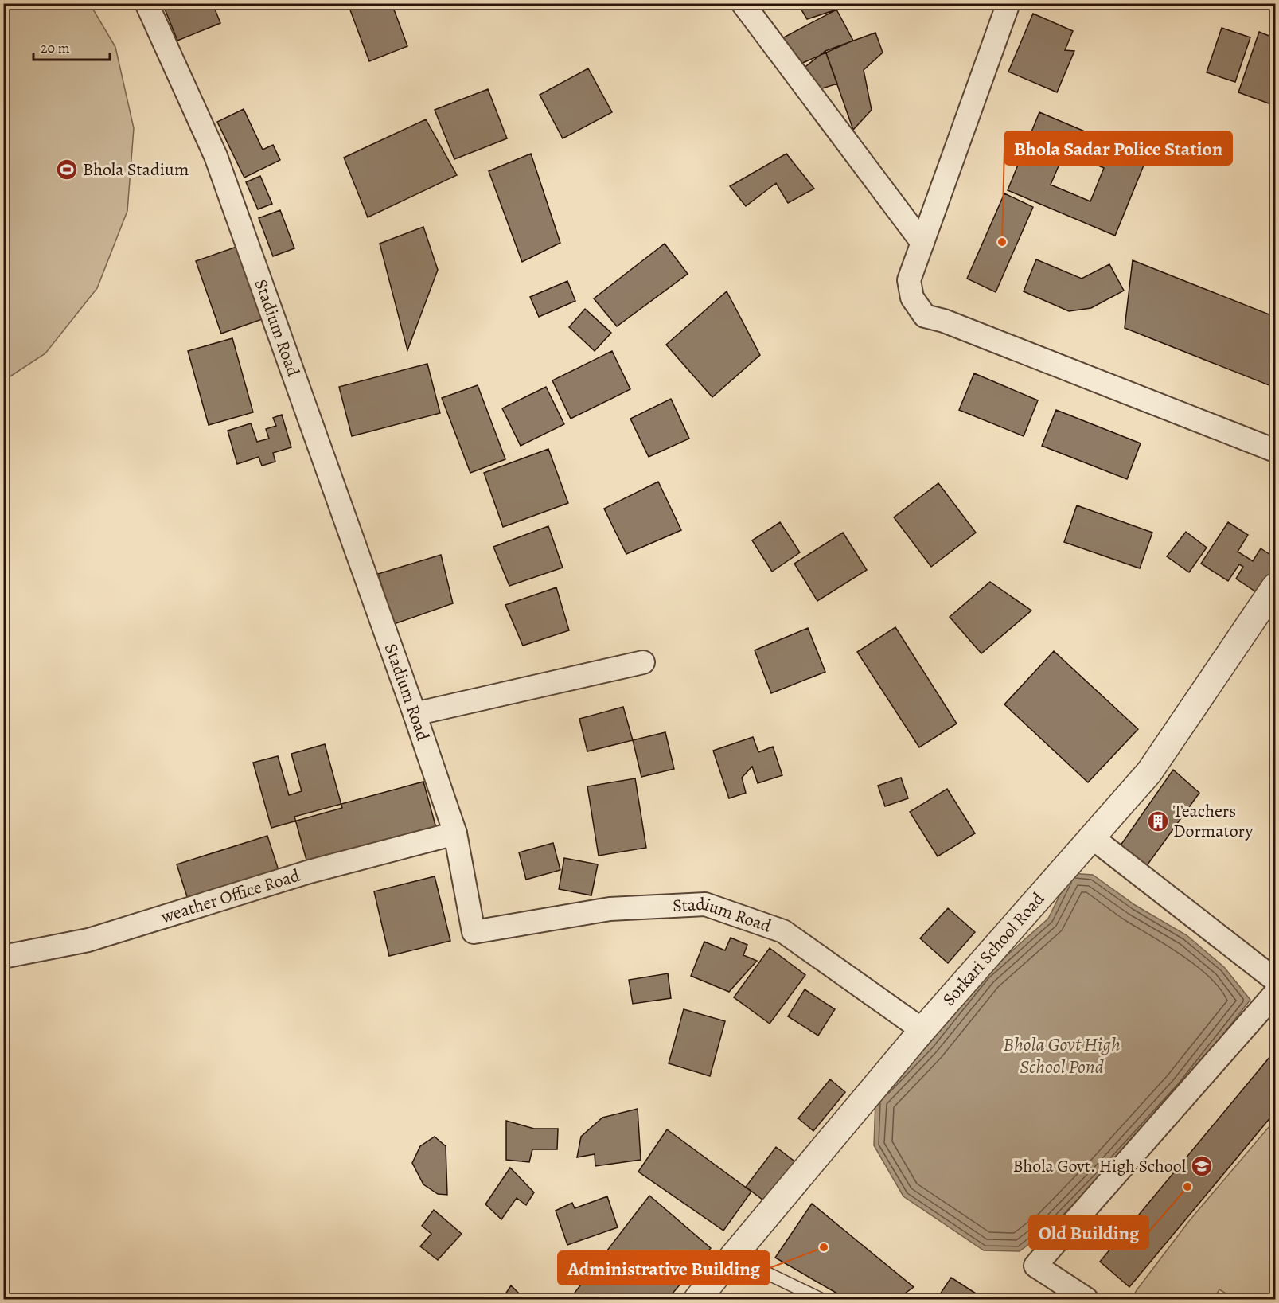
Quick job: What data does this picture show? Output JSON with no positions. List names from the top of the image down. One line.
{"streets":{"street":["Stadium Road","weather Office Road","Sorkari School Road"]},"crossings":[["Stadium Road","weather Office Road"],["Stadium Road","Sorkari School Road"]],"water":["Bhola Govt High School Pond"],"places":{"sports":["Bhola Stadium"],"other":["Bhola Sadar Police Station","Old Building","Administrative Building"],"building":["Teachers Dormatory"],"school or university":["Bhola Govt. High School"]},"scale_bar":"20 m"}
